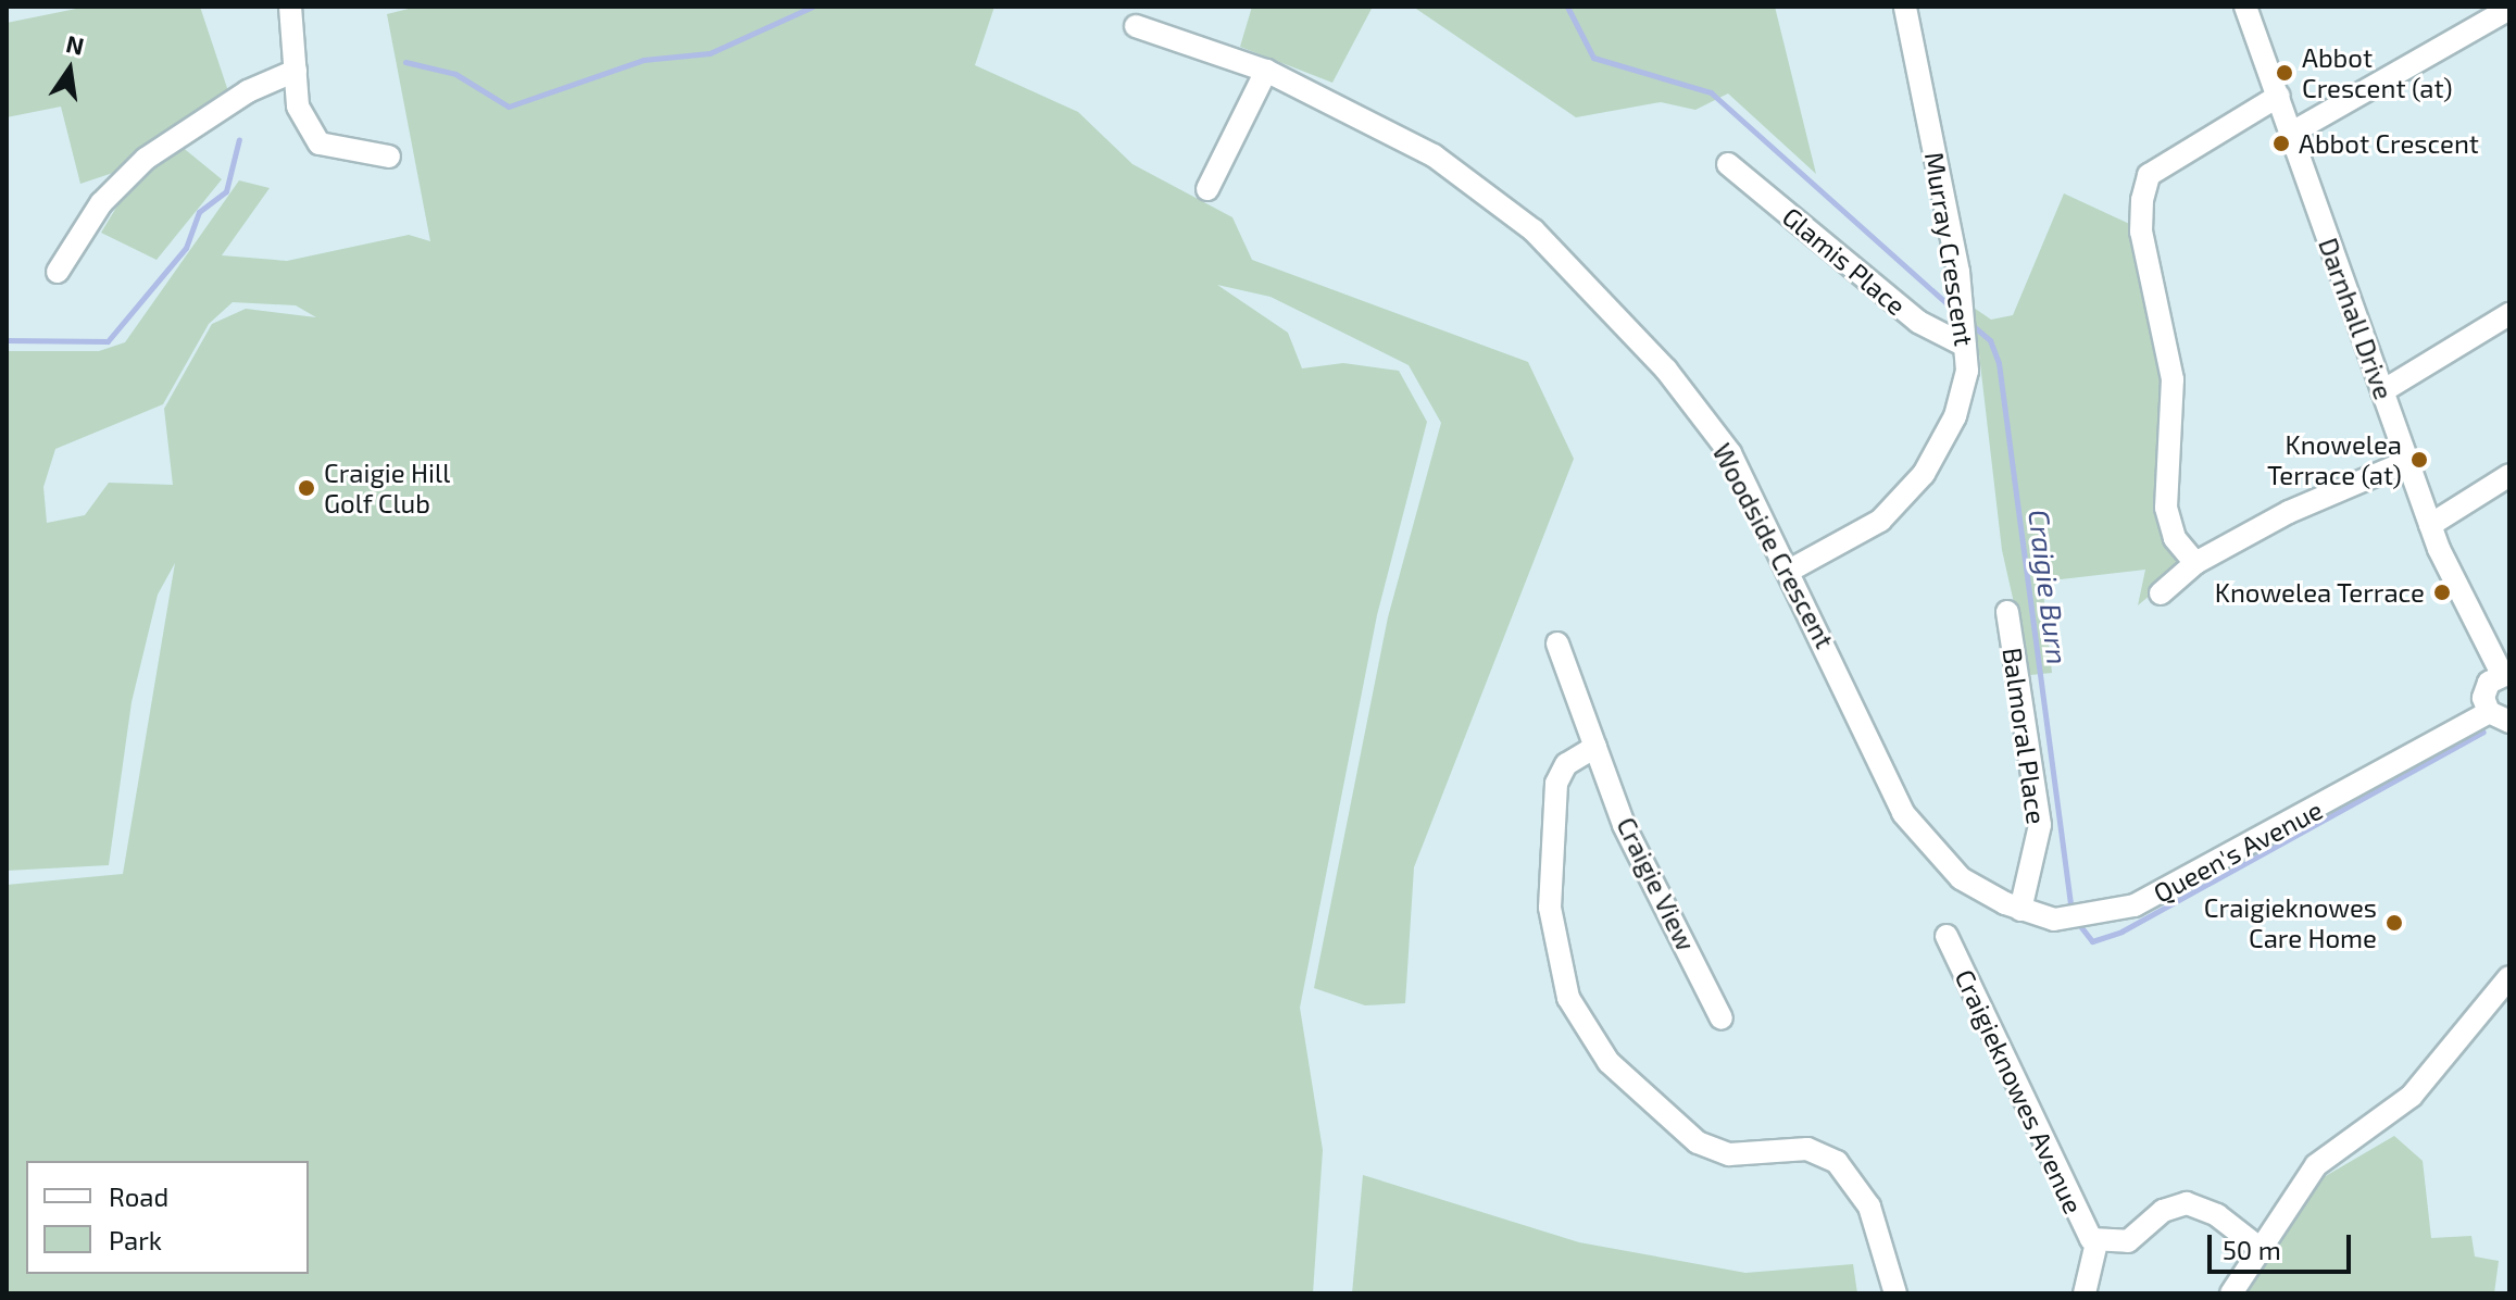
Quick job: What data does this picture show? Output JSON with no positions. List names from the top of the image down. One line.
{"streets":{"street":["Murray Crescent","Glamis Place","Darnhall Drive","Woodside Crescent","Balmoral Place","Queen's Avenue","Craigie View","Craigieknowes Avenue"]},"crossings":[["Murray Crescent","Glamis Place"],["Murray Crescent","Woodside Crescent"],["Woodside Crescent","Balmoral Place"],["Woodside Crescent","Queen's Avenue"],["Balmoral Place","Queen's Avenue"]],"water":["Craigie Burn"],"places":["Abbot Crescent (at)","Abbot Crescent","Knowelea Terrace (at)","Craigie Hill Golf Club","Knowelea Terrace","Craigieknowes Care Home"],"legend":["Road","Park"],"scale_bar":"50 m","north":"top"}
